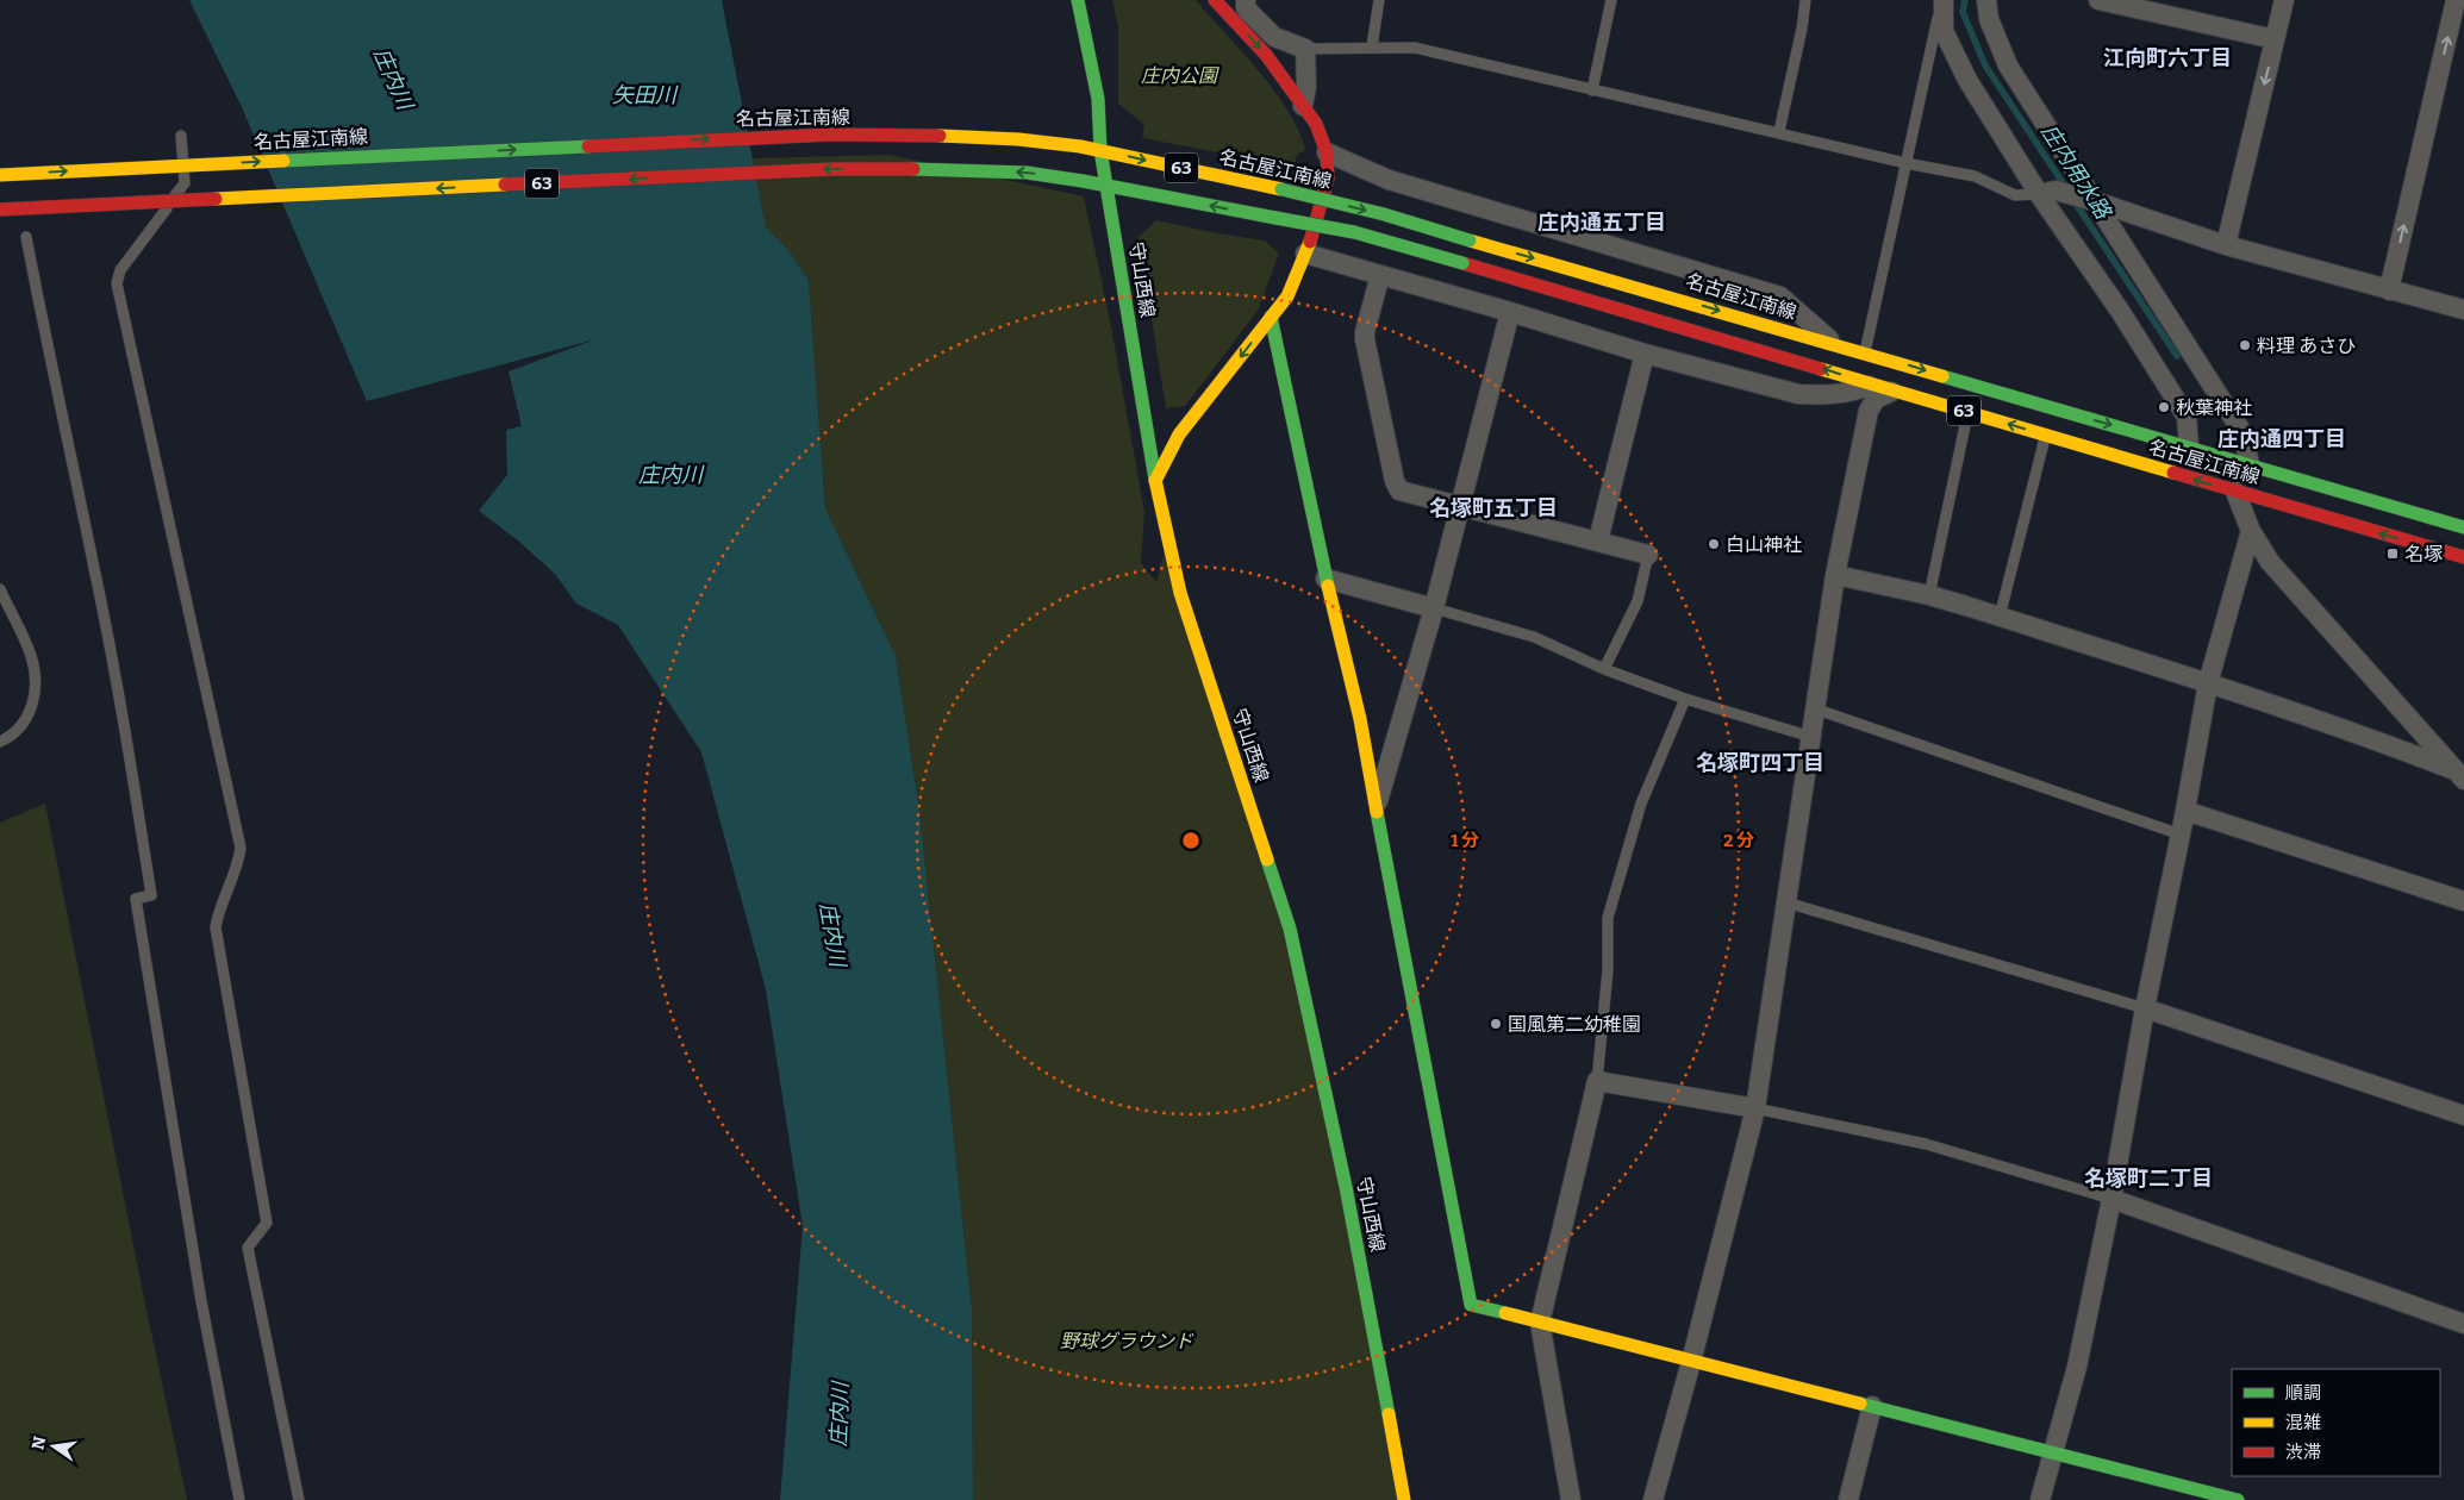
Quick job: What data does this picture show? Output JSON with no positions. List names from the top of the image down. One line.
{"streets":{"main road":["名古屋江南線","63","守山西線"]},"crossings":[["名古屋江南線","守山西線"]],"districts":["江向町六丁目","庄内通五丁目","庄内通四丁目","名塚町五丁目","名塚町四丁目","名塚町二丁目"],"water":["庄内川","矢田川","庄内用水路"],"parks":["庄内公園","野球グラウンド"],"places":{"other":["料理 あさひ","秋葉神社","白山神社","国風第二幼稚園"],"transit":["名塚"]},"legend":["順調","混雑","渋滞"],"north":"left","rings":["1 分","2 分"]}
